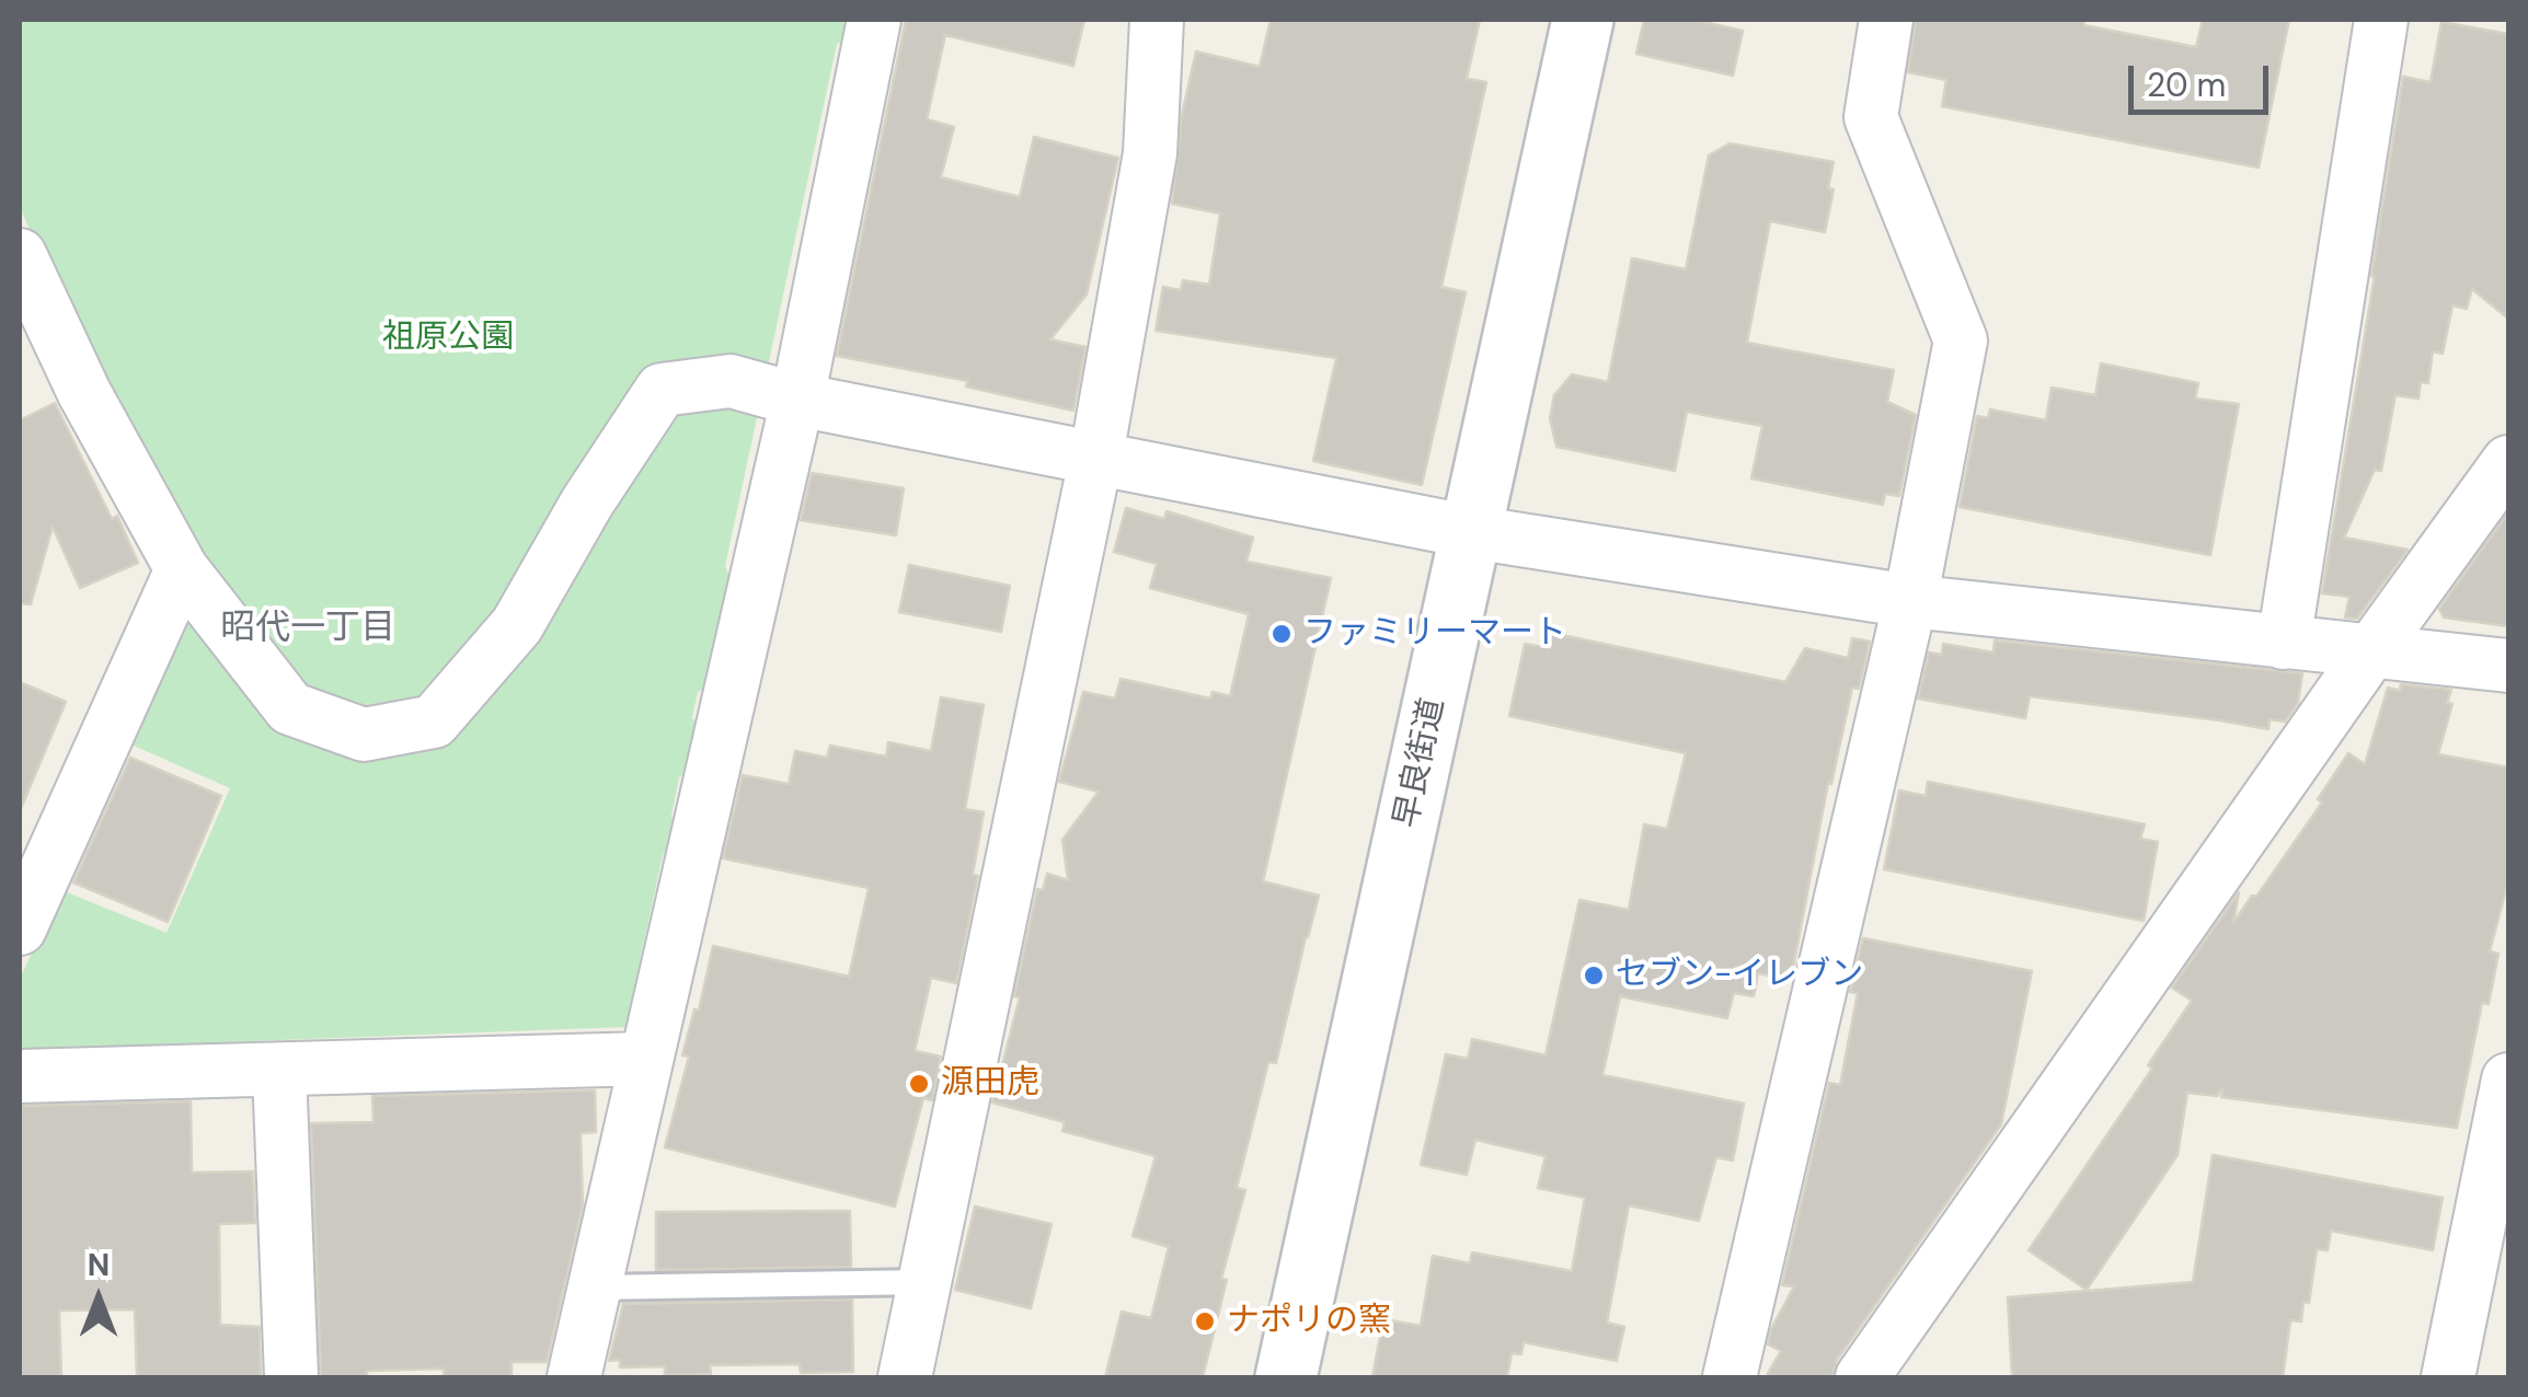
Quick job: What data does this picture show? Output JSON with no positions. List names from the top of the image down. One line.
{"streets":{"street":["早良街道"]},"districts":["昭代一丁目"],"parks":["祖原公園"],"places":["ファミリーマート","セブン-イレブン","源田虎","ナポリの窯"],"scale_bar":"20 m","north":"top"}
